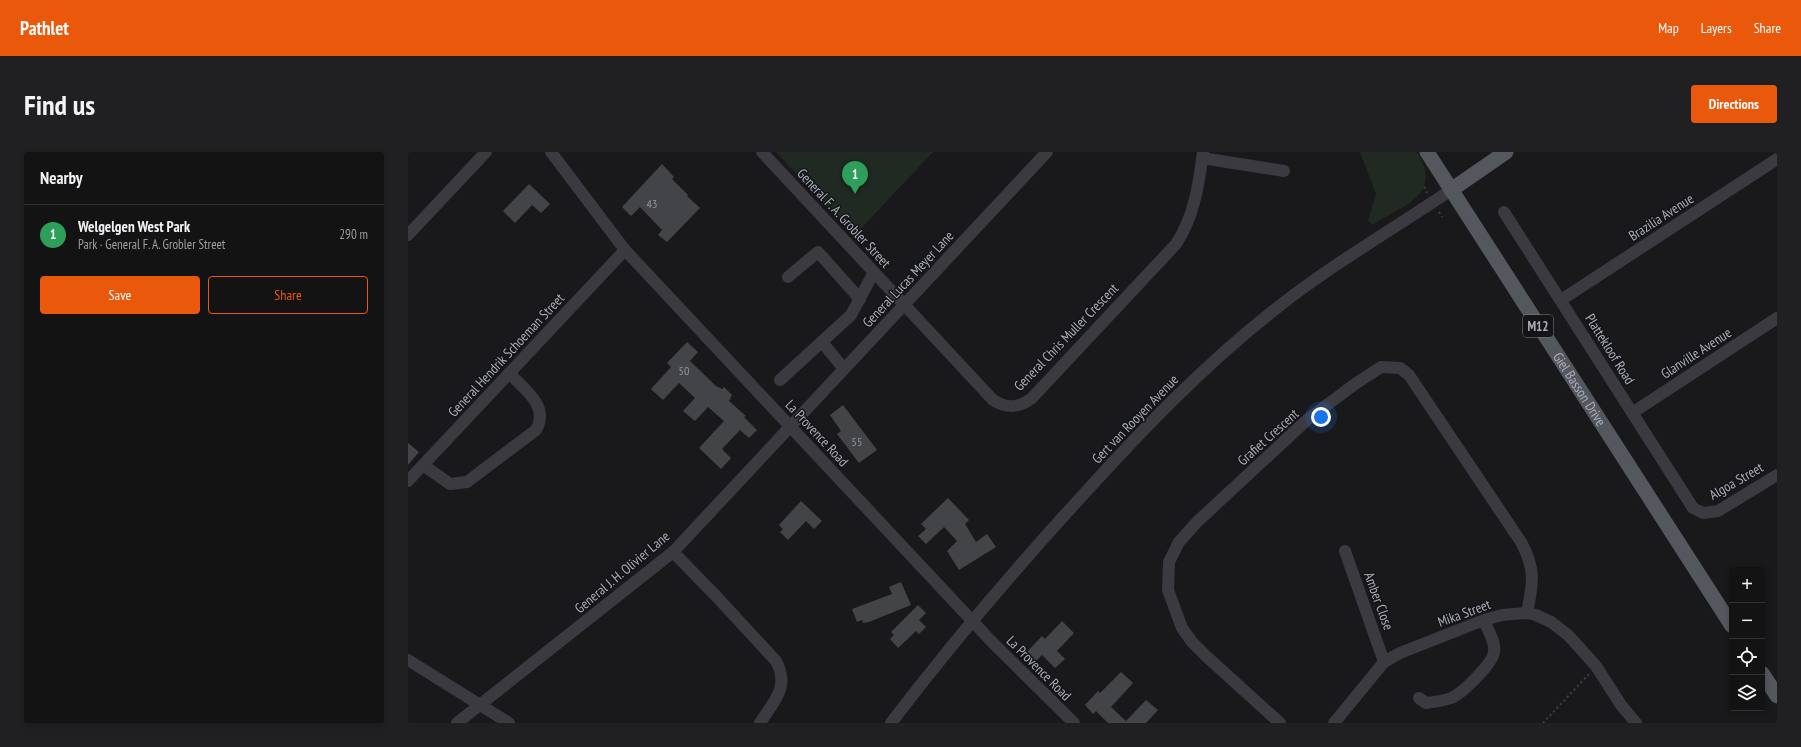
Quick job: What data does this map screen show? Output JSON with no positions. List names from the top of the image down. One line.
{"streets":{"main road":["M12","Giel Basson Drive"],"street":["Brazilia Avenue","General F. A. Grobler Street","General Lucas Meyer Lane","General Chris Muller Crescent","Plattekloof Road","Glanville Avenue","General Hendrik Schoeman Street","Gert van Rooyen Avenue","La Provence Road","Grafiet Crescent","Algoa Street","General J. H. Olivier Lane","Amber Close","Mika Street"]},"crossings":[["Brazilia Avenue","Plattekloof Road"],["General F. A. Grobler Street","General Lucas Meyer Lane"],["General F. A. Grobler Street","General Chris Muller Crescent"],["General Lucas Meyer Lane","General Chris Muller Crescent"],["General Lucas Meyer Lane","La Provence Road"],["General Lucas Meyer Lane","General J. H. Olivier Lane"],["Plattekloof Road","Glanville Avenue"],["Plattekloof Road","Algoa Street"],["General Hendrik Schoeman Street","La Provence Road"],["Giel Basson Drive","Gert van Rooyen Avenue"],["Gert van Rooyen Avenue","La Provence Road"],["La Provence Road","General J. H. Olivier Lane"],["Grafiet Crescent","Mika Street"],["Amber Close","Mika Street"]],"house_numbers":["43","50","55"],"page":{"header":"Pathlet","nav":["Map","Layers","Share"],"buttons":["Directions",["Save","Share"]],"title":"Find us","heading":"Nearby","pins":"1","list":[{"mark":"1","name":"Welgelgen West Park","note":"Park · General F. A. Grobler Street","value":"290 m"}],"map_buttons":["+","−"]}}
